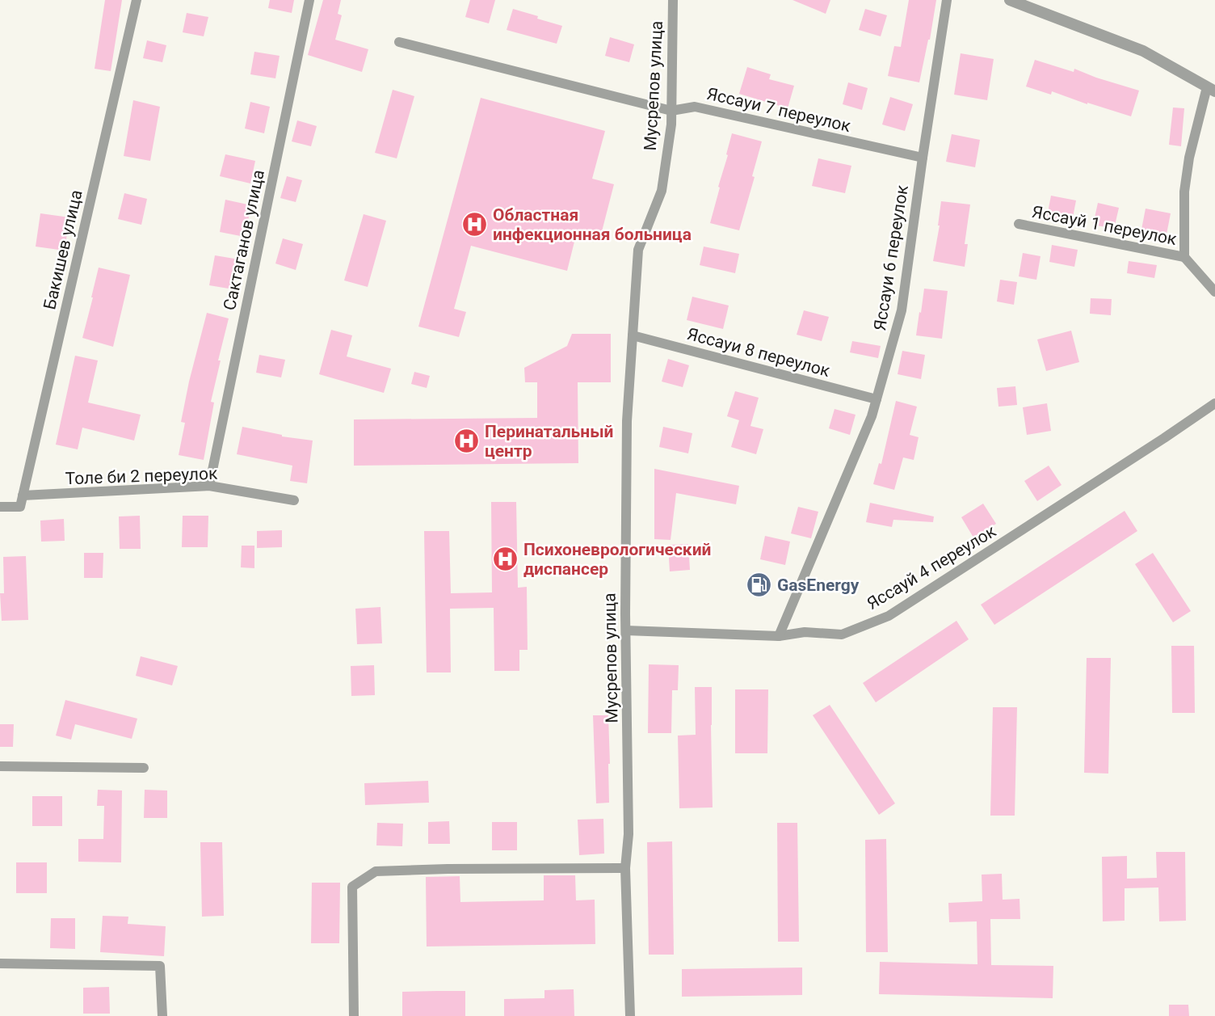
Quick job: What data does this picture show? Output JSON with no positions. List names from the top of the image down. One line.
{"streets":{"street":["Мусрепов улица","Яссауи 7 переулок","Яссауй 1 переулок","Сактаганов улица","Бакишев улица","Яссауи 6 переулок","Яссауи 8 переулок","Толе би 2 переулок","Яссауй 4 переулок"]},"crossings":[["Мусрепов улица","Яссауи 7 переулок"],["Мусрепов улица","Яссауи 8 переулок"],["Мусрепов улица","Яссауй 4 переулок"],["Яссауи 7 переулок","Яссауи 6 переулок"],["Сактаганов улица","Толе би 2 переулок"],["Бакишев улица","Толе би 2 переулок"],["Яссауи 6 переулок","Яссауи 8 переулок"],["Яссауи 6 переулок","Яссауй 4 переулок"]],"places":{"hospital":["Областная инфекционная больница","Перинатальный центр","Психоневрологический диспансер"],"fuel station":["GasEnergy"]}}
